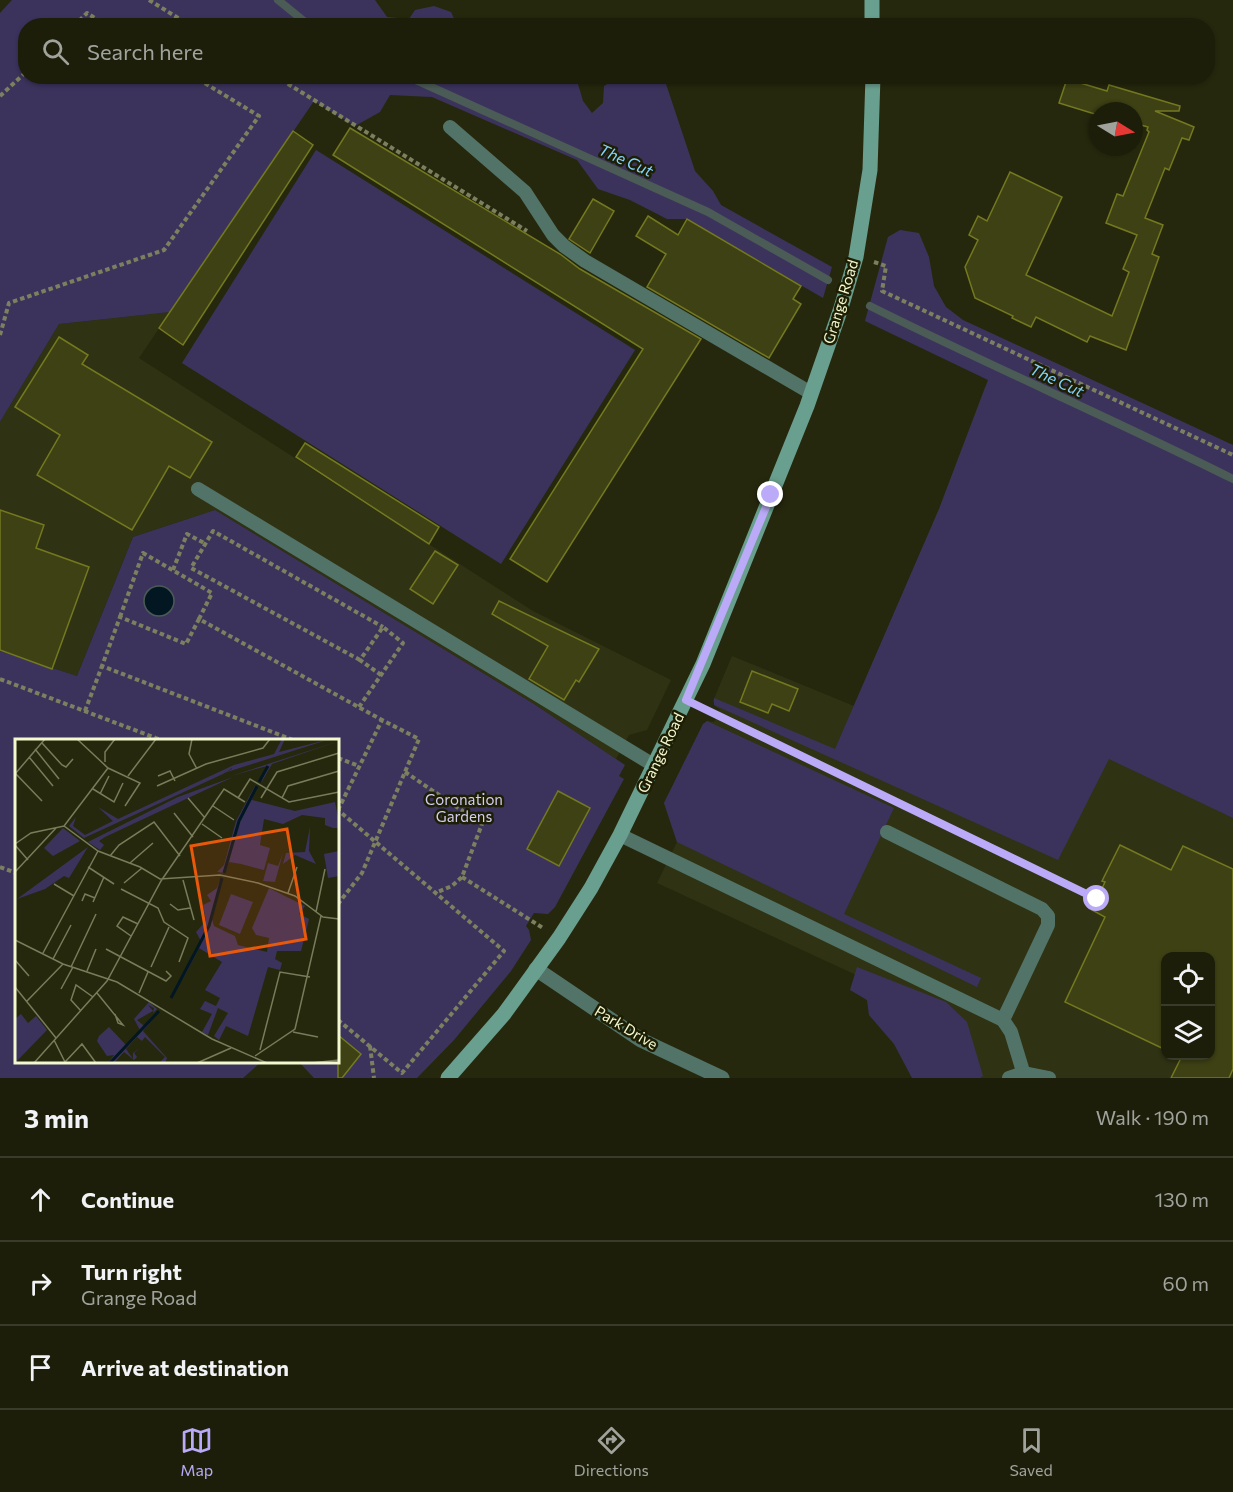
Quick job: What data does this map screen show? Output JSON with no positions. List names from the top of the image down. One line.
{"streets":{"main road":["Grange Road"],"street":["Park Drive"]},"crossings":[["Grange Road","Park Drive"]],"water":["The Cut"],"parks":["Coronation Gardens"],"north":"right","page":{"search":"Search here","heading":["3 min","Walk · 190 m"],"list":[["Continue","130 m"],["Turn right","Grange Road","60 m"],"Arrive at destination"],"nav":["Map","Directions","Saved"]}}
